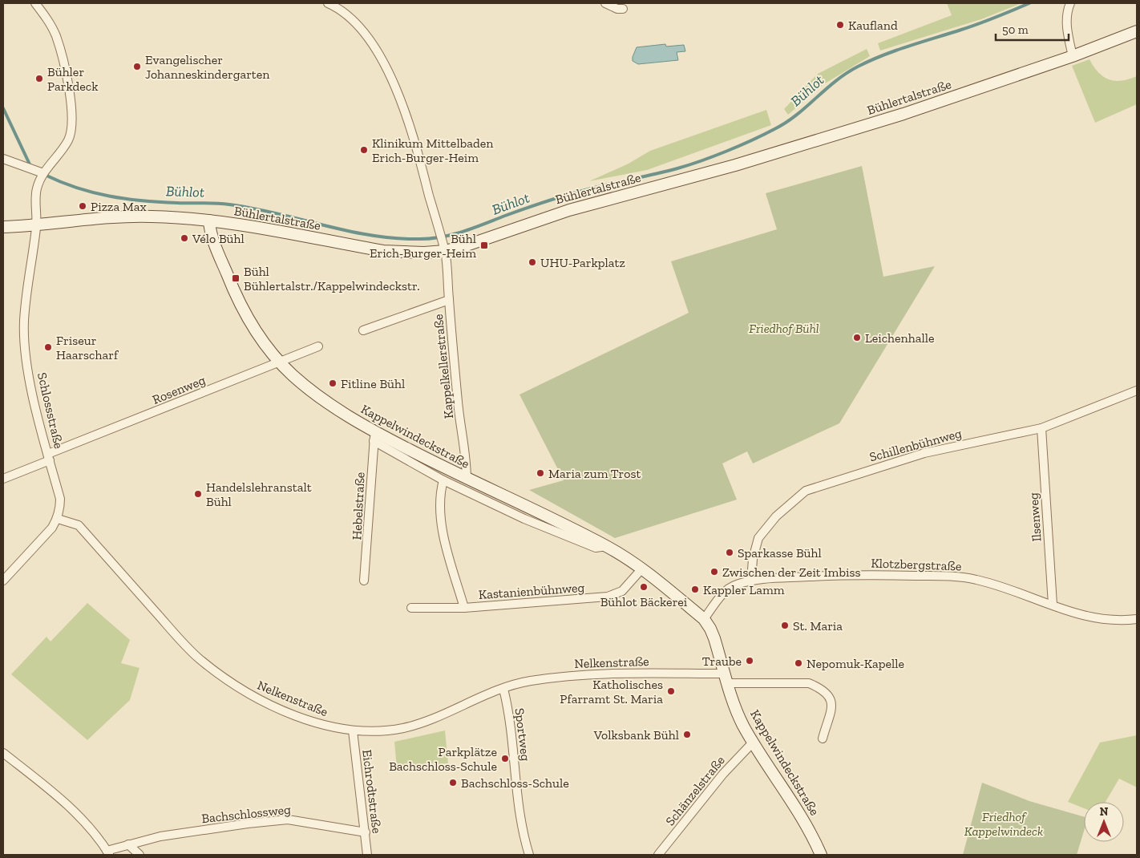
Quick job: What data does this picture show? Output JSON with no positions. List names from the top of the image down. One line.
{"streets":{"street":["Bühlertalstraße","Kappelkellerstraße","Rosenweg","Schlossstraße","Kappelwindeckstraße","Schillenbühnweg","Hebelstraße","Ilsenweg","Klotzbergstraße","Kastanienbühnweg","Nelkenstraße","Sportweg","Schänzelstraße","Eichrodtstraße","Bachschlossweg"]},"crossings":[["Bühlertalstraße","Kappelkellerstraße"],["Bühlertalstraße","Schlossstraße"],["Bühlertalstraße","Kappelwindeckstraße"],["Kappelkellerstraße","Kappelwindeckstraße"],["Rosenweg","Schlossstraße"],["Rosenweg","Kappelwindeckstraße"],["Schlossstraße","Nelkenstraße"],["Kappelwindeckstraße","Hebelstraße"],["Kappelwindeckstraße","Klotzbergstraße"],["Kappelwindeckstraße","Kastanienbühnweg"],["Kappelwindeckstraße","Nelkenstraße"],["Kappelwindeckstraße","Schänzelstraße"],["Schillenbühnweg","Ilsenweg"],["Schillenbühnweg","Klotzbergstraße"],["Ilsenweg","Klotzbergstraße"],["Nelkenstraße","Sportweg"],["Nelkenstraße","Eichrodtstraße"],["Eichrodtstraße","Bachschlossweg"]],"water":["Bühlot"],"parks":["Friedhof Bühl","Friedhof Kappelwindeck"],"places":{"other":["Kaufland","Evangelischer Johanneskindergarten","Bühler Parkdeck","Klinikum Mittelbaden Erich-Burger-Heim","Pizza Max","Vélo Bühl","UHU-Parkplatz","Leichenhalle","Friseur Haarscharf","Fitline Bühl","Maria zum Trost","Handelslehranstalt Bühl","Sparkasse Bühl","Zwischen der Zeit Imbiss","Bühlot Bäckerei","Kappler Lamm","St. Maria","Traube","Nepomuk-Kapelle","Katholisches Pfarramt St. Maria","Volksbank Bühl","Parkplätze Bachschloss-Schule","Bachschloss-Schule"],"transit":["Bühl Erich-Burger-Heim","Bühl Bühlertalstr./Kappelwindeckstr."]},"scale_bar":"50 m","north":"top"}
